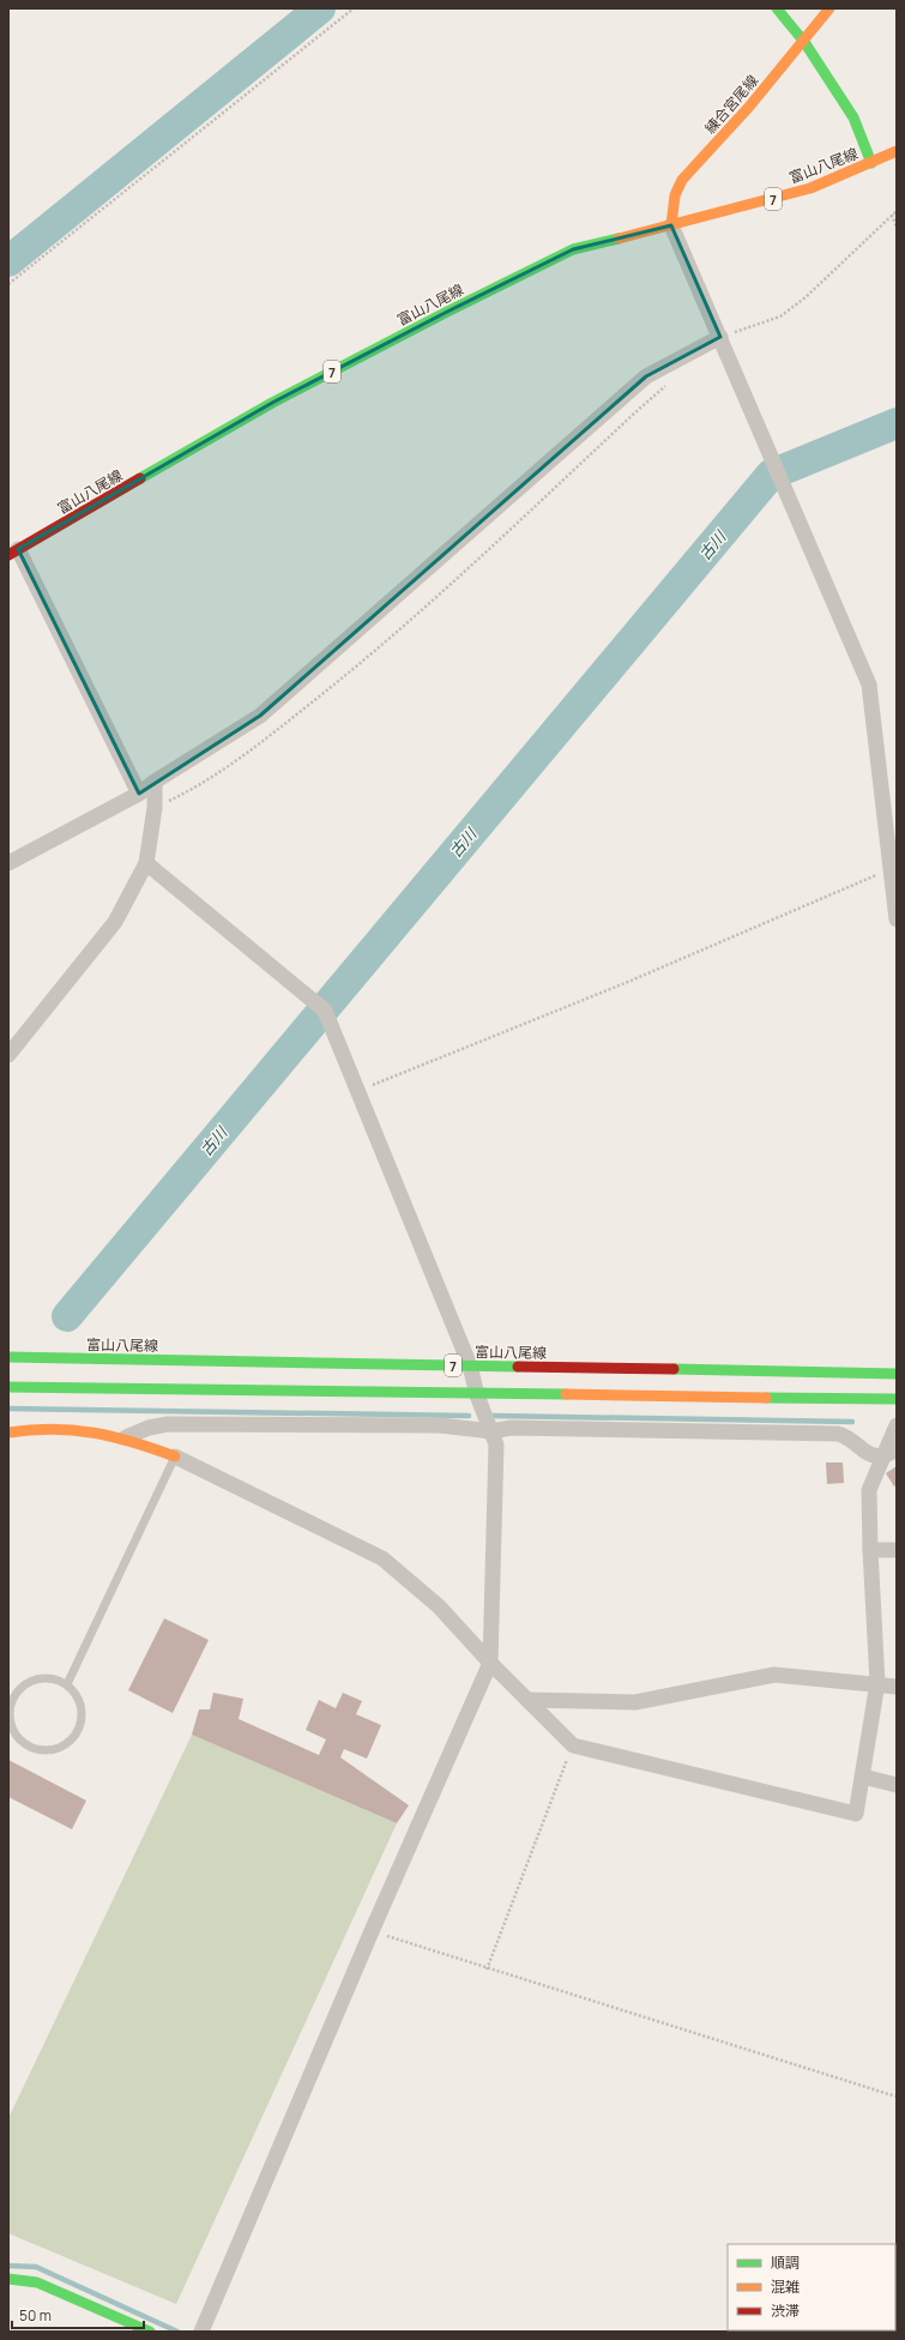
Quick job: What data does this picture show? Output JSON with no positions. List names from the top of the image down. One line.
{"streets":{"main road":["練合宮尾線","富山八尾線","7"]},"crossings":[["練合宮尾線","富山八尾線"]],"water":["古川"],"legend":["順調","混雑","渋滞"],"scale_bar":"50 m"}
